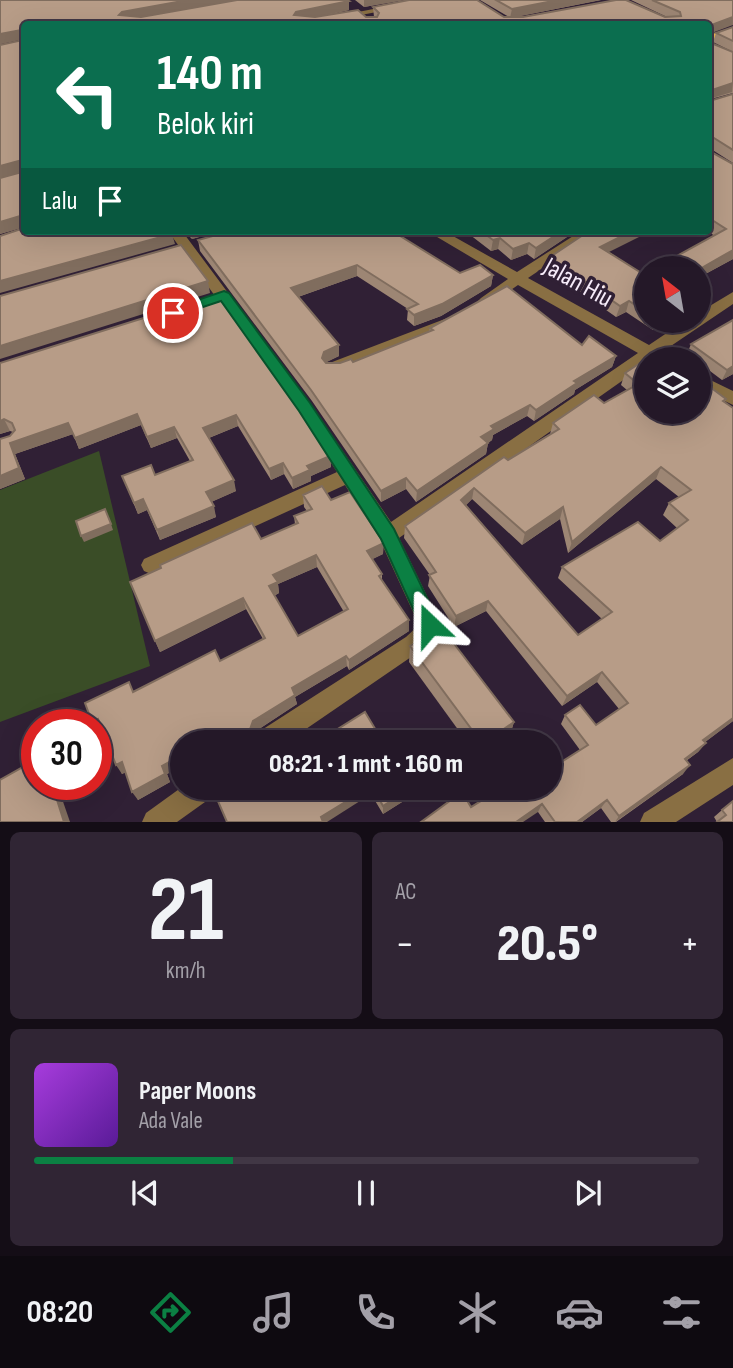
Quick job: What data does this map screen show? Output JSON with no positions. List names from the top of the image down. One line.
{"streets":{"street":["Jalan Hiu"]},"north":"top left","page":{"turn":["140 m","Belok kiri"],"then":"Lalu","limit":"30","trip":"08:21 · 1 mnt · 160 m","tile":[["21","km/h"],"AC"],"heat":["−","20.5°","+"],"song":["Paper Moons","Ada Vale"],"tabs":"08:20"}}
